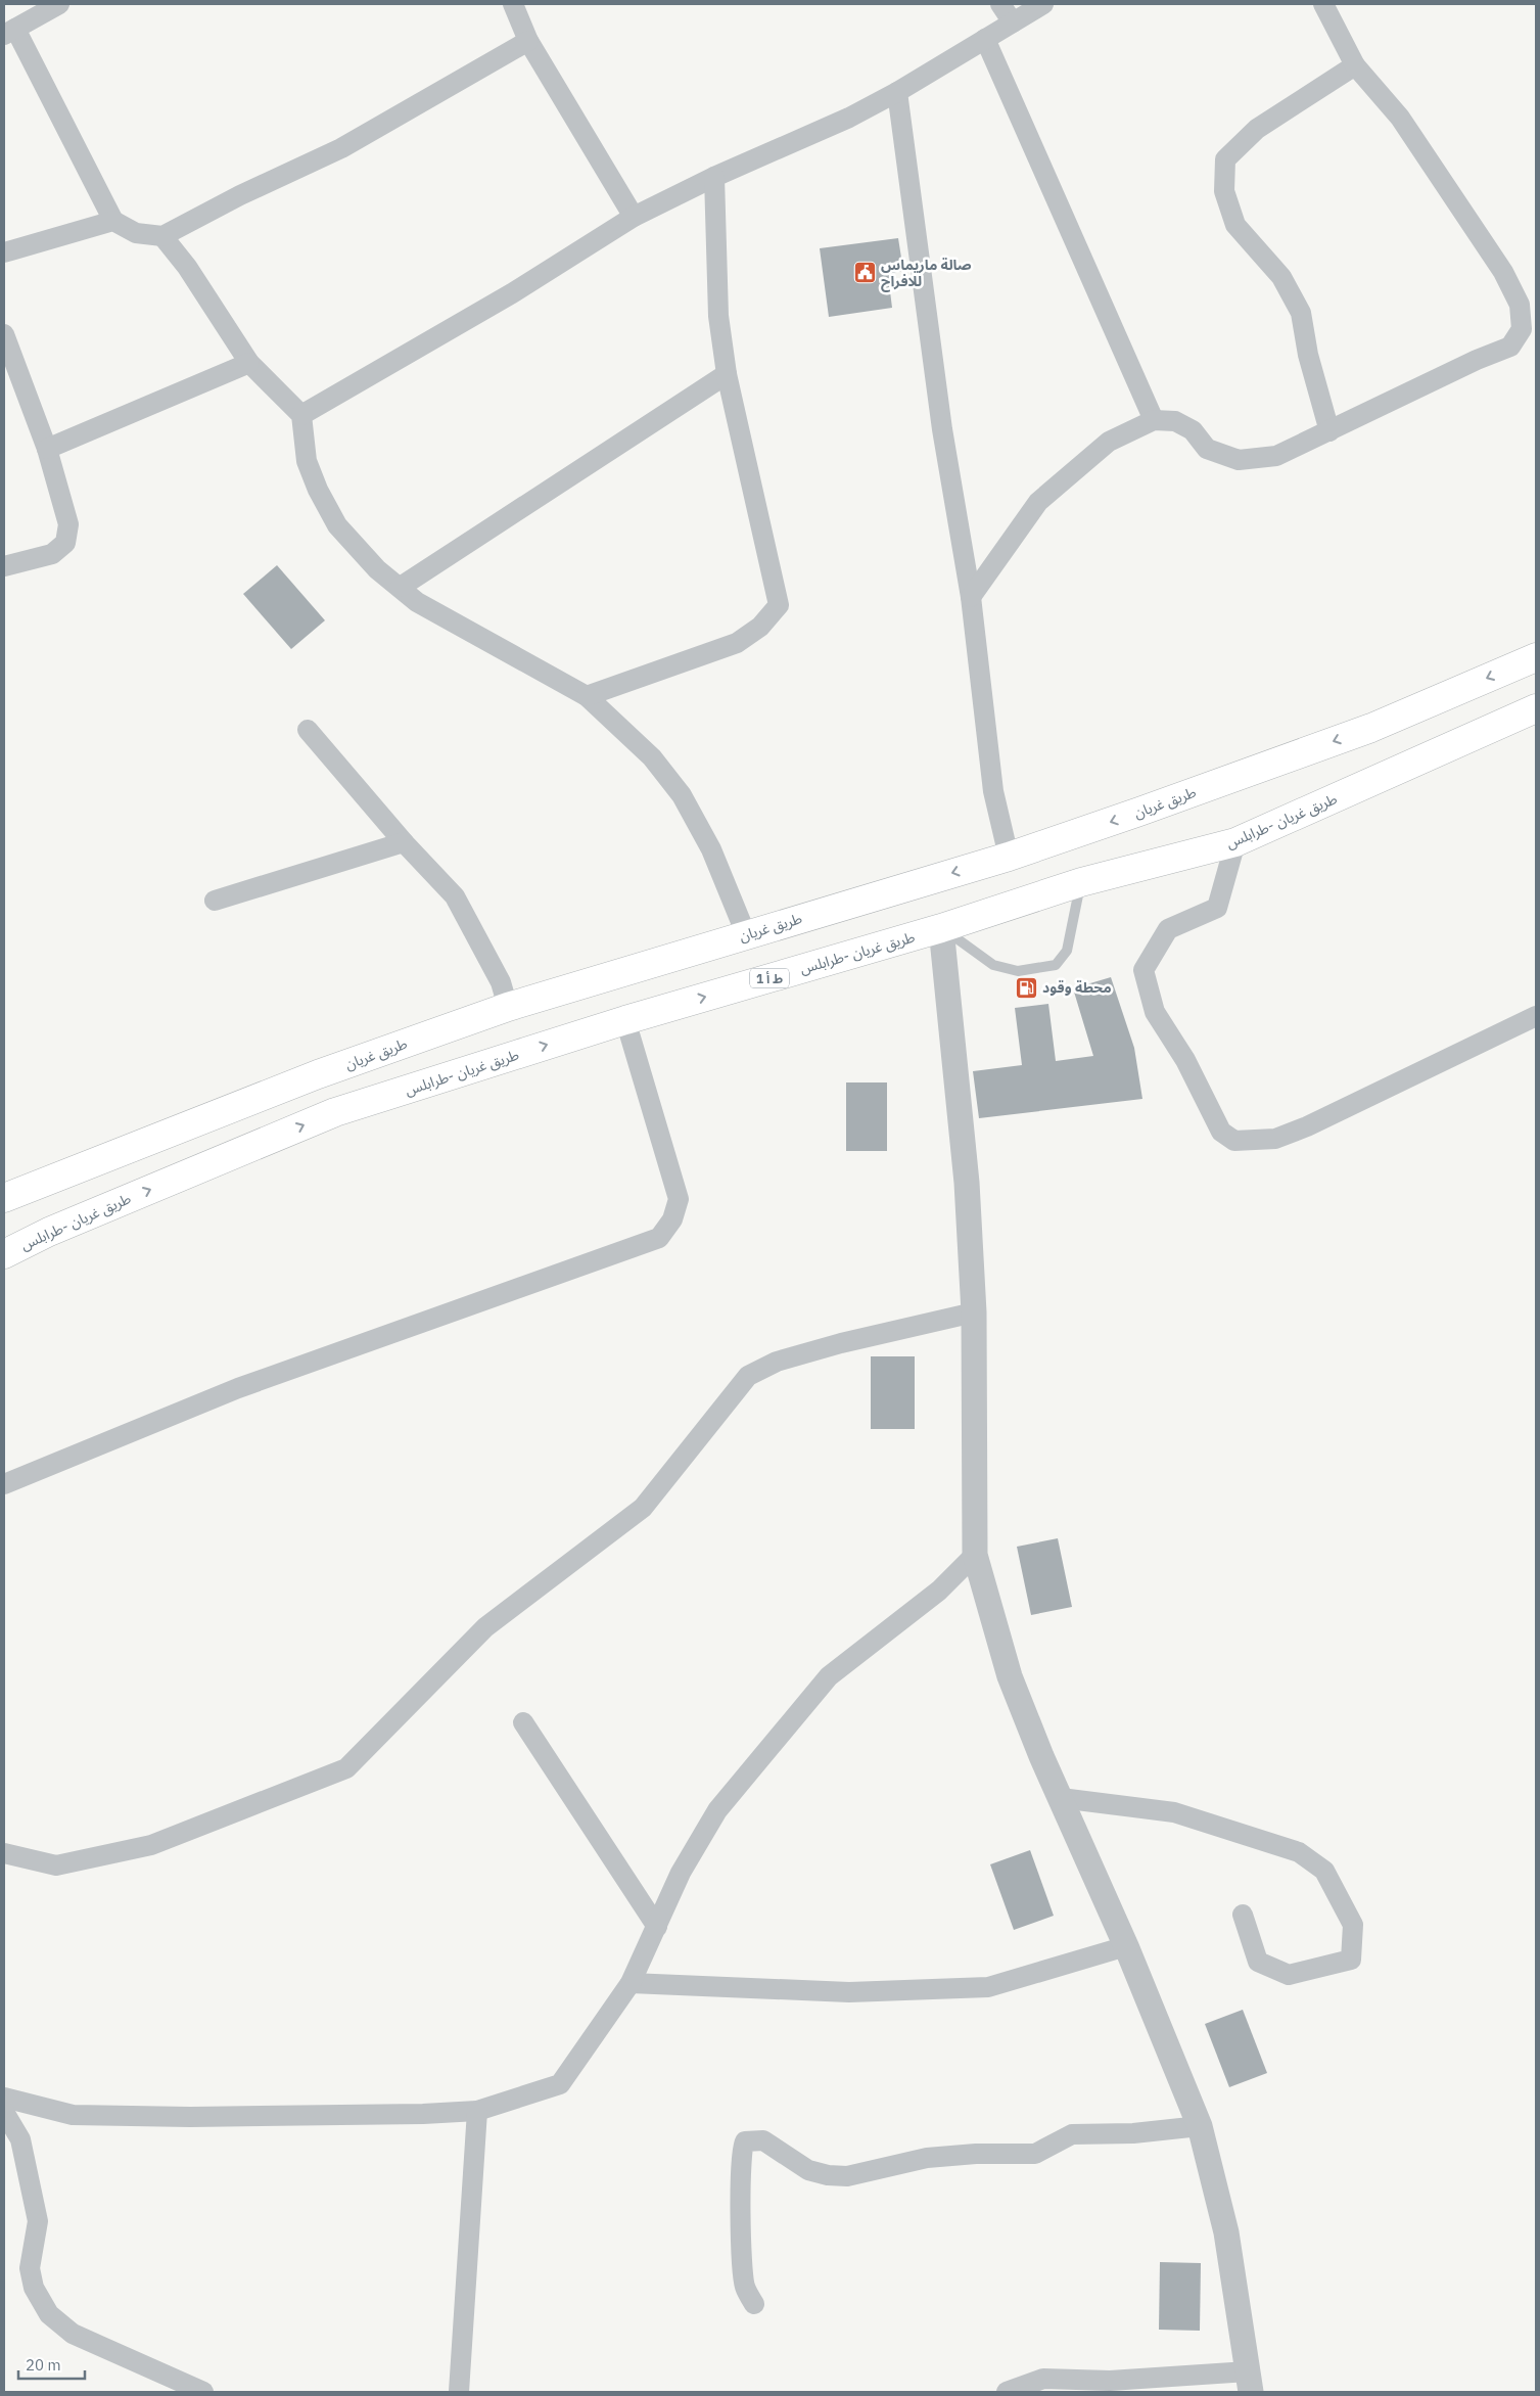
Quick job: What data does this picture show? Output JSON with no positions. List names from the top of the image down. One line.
{"streets":{"highway":["طريق غريان","طريق غريان -طرابلس","ط أ 1"]},"one_way":["طريق غريان","طريق غريان -طرابلس"],"places":{"public building":["صالة ماريماس للافراح"],"fuel station":["محطة وقود"]},"scale_bar":"20 m"}
